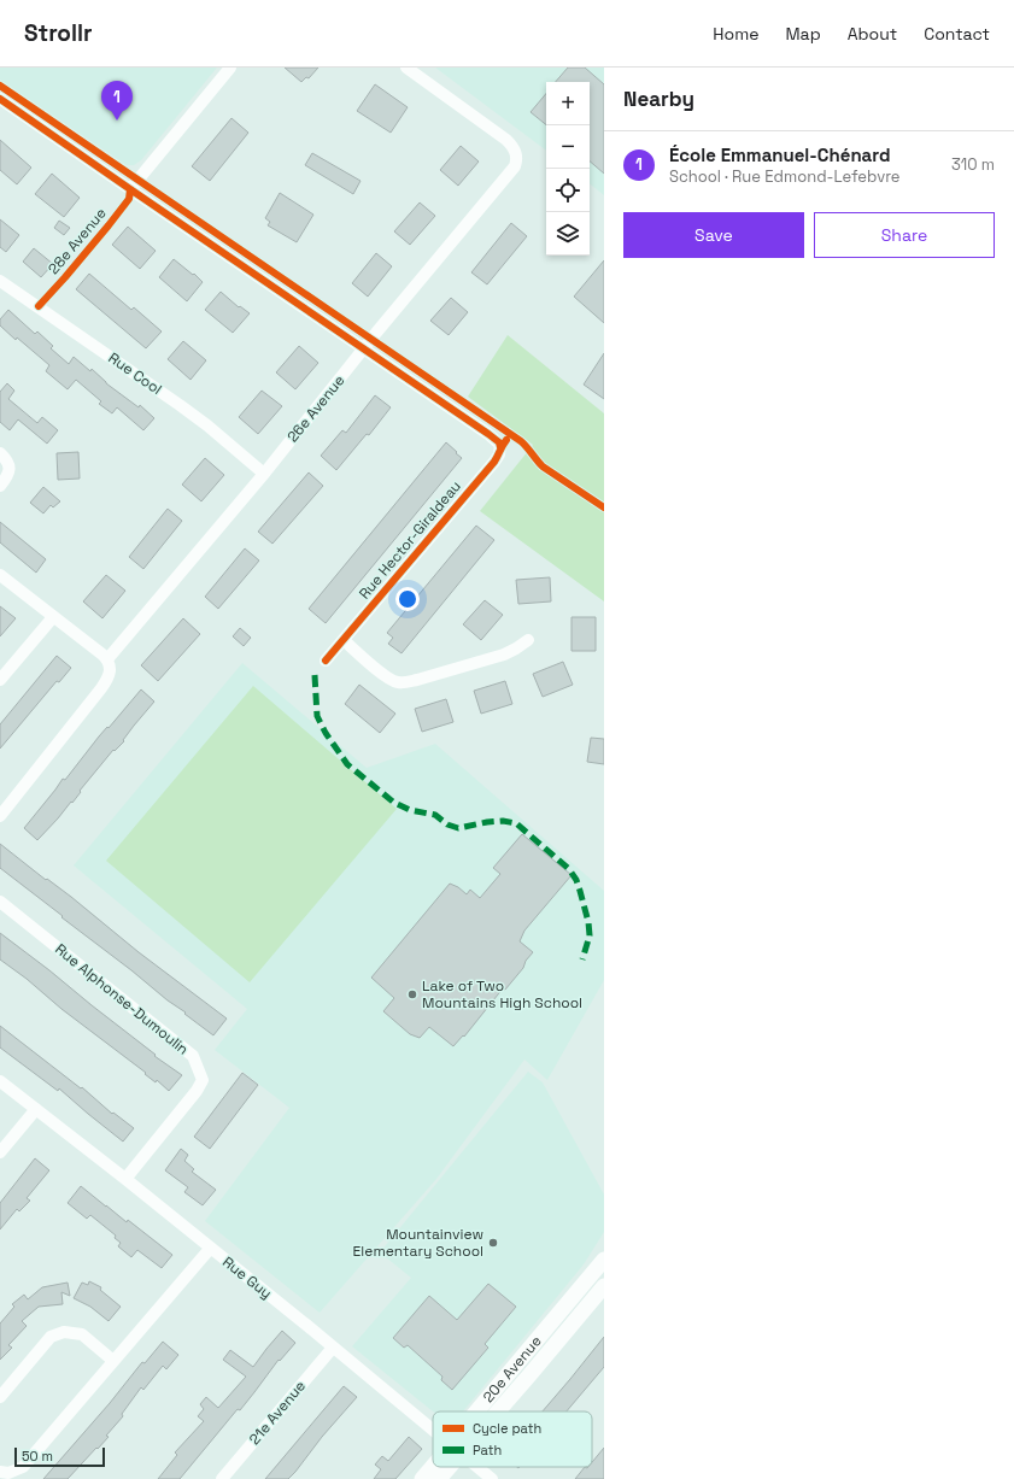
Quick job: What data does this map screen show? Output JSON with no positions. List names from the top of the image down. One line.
{"streets":{"street":["Rue Cool","26e Avenue","Rue Hector-Giraldeau","Rue Alphonse-Dumoulin","Rue Guy","20e Avenue","21e Avenue"],"cycle path":["28e Avenue"]},"crossings":[["Rue Cool","26e Avenue"],["26e Avenue","Rue Hector-Giraldeau"],["Rue Alphonse-Dumoulin","Rue Guy"],["Rue Guy","21e Avenue"]],"places":["Lake of Two Mountains High School","Mountainview Elementary School"],"legend":["Cycle path","Path"],"scale_bar":"50 m","page":{"header":"Strollr","nav":["Home","Map","About","Contact"],"heading":"Nearby","pins":"1","map_buttons":["+","−"],"list":[{"mark":"1","name":"École Emmanuel-Chénard","note":"School · Rue Edmond-Lefebvre","value":"310 m"}],"buttons":["Save","Share"],"scale":"50 m"}}
